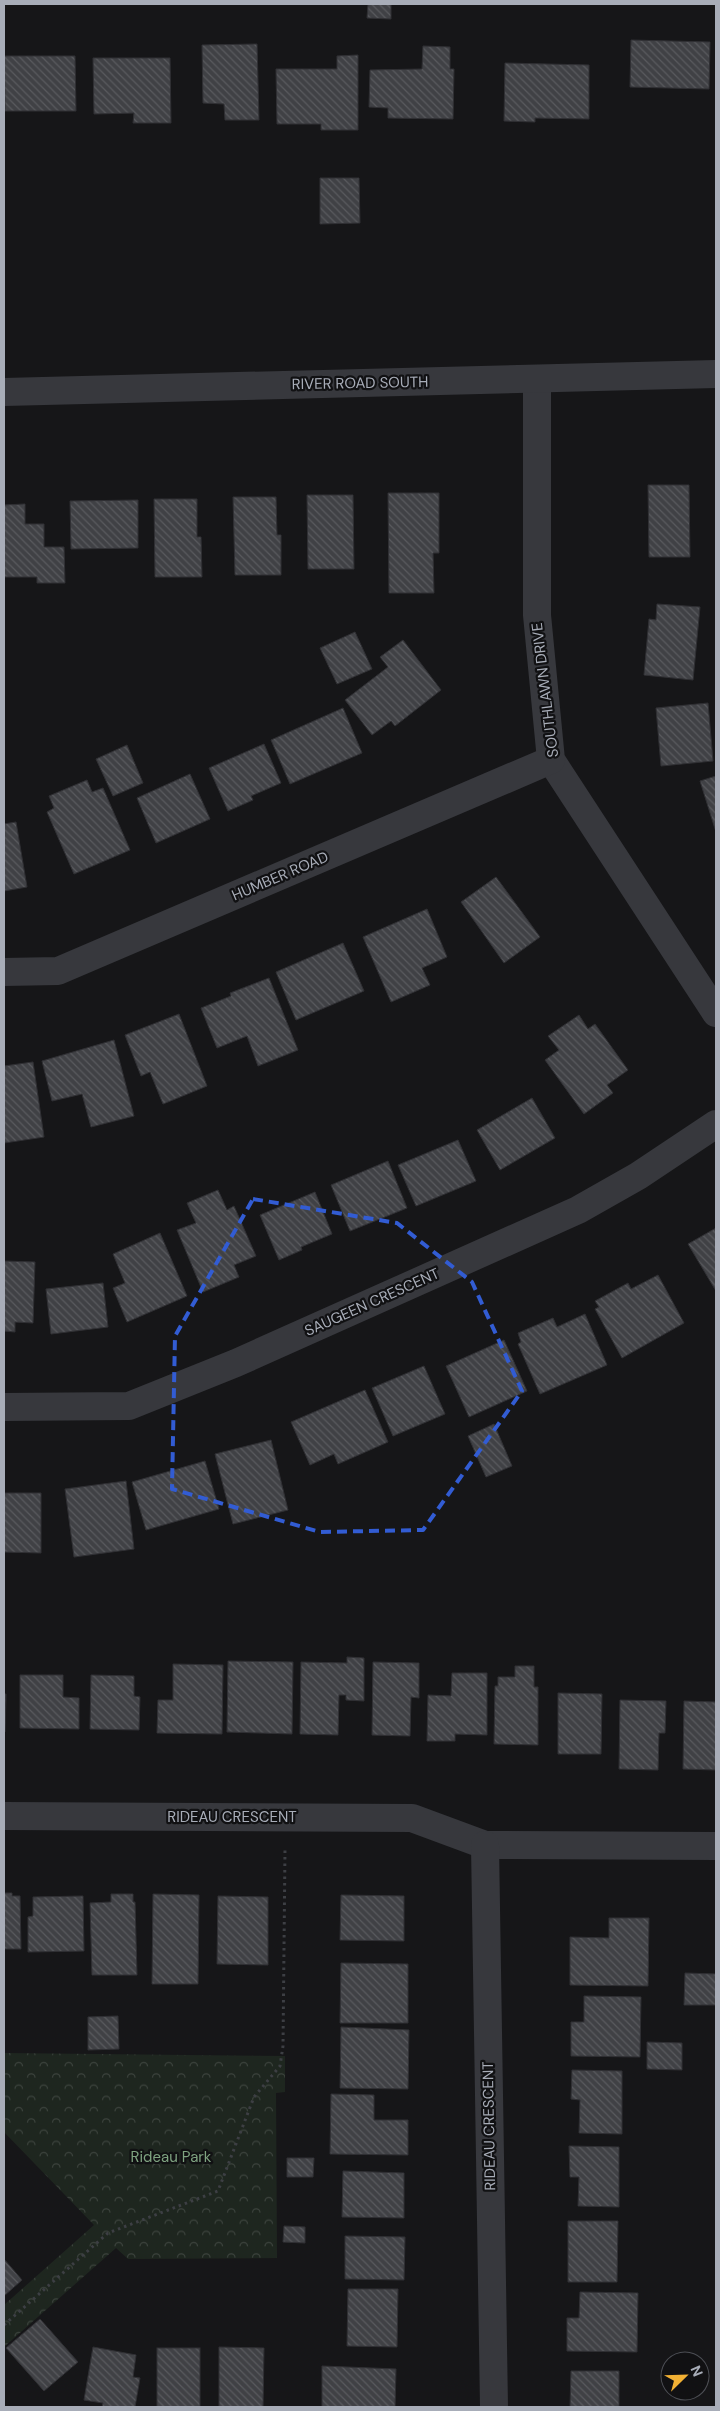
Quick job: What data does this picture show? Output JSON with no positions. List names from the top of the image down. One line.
{"streets":{"street":["RIVER ROAD SOUTH","SOUTHLAWN DRIVE","HUMBER ROAD","SAUGEEN CRESCENT","RIDEAU CRESCENT"]},"crossings":[["RIVER ROAD SOUTH","SOUTHLAWN DRIVE"],["SOUTHLAWN DRIVE","HUMBER ROAD"]],"parks":["Rideau Park"],"north":"top right"}
